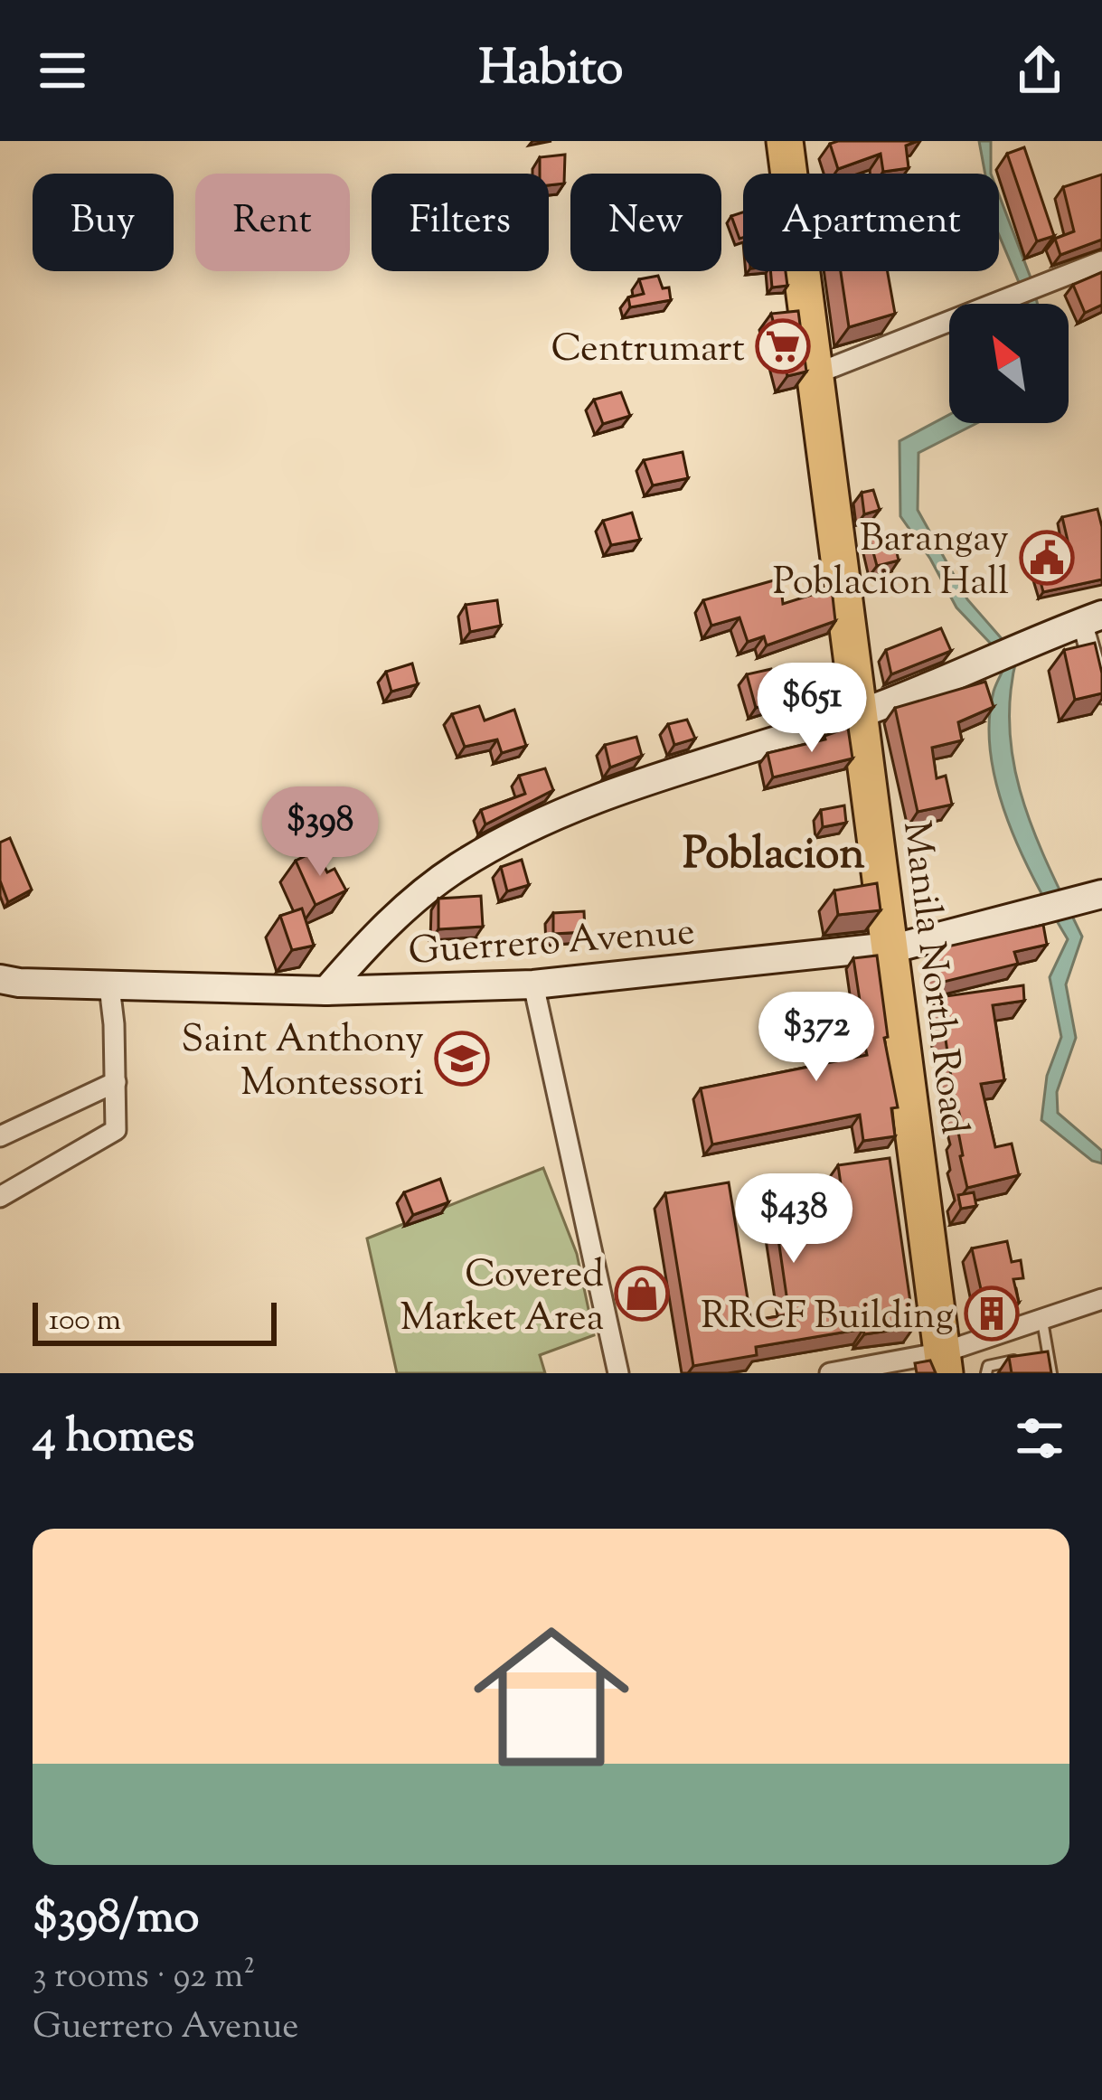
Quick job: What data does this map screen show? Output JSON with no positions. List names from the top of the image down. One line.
{"streets":{"highway":["Manila North Road"],"main road":["Guerrero Avenue"]},"crossings":[["Guerrero Avenue","Manila North Road"]],"districts":["Poblacion"],"places":{"supermarket":["Centrumart"],"public building":["Barangay Poblacion Hall"],"school or university":["Saint Anthony Montessori"],"shop":["Covered Market Area"],"building":["RRCF Building"]},"scale_bar":"100 m","north":"top left","page":{"header":"Habito","chip":["Buy","Rent","Filters","New","Apartment"],"price":["$651","$398","$372","$438"],"scale":"100 m","heading":"4 homes","list":[{"name":"$398/mo","note":"3 rooms · 92 m² · Guerrero Avenue"}]}}
